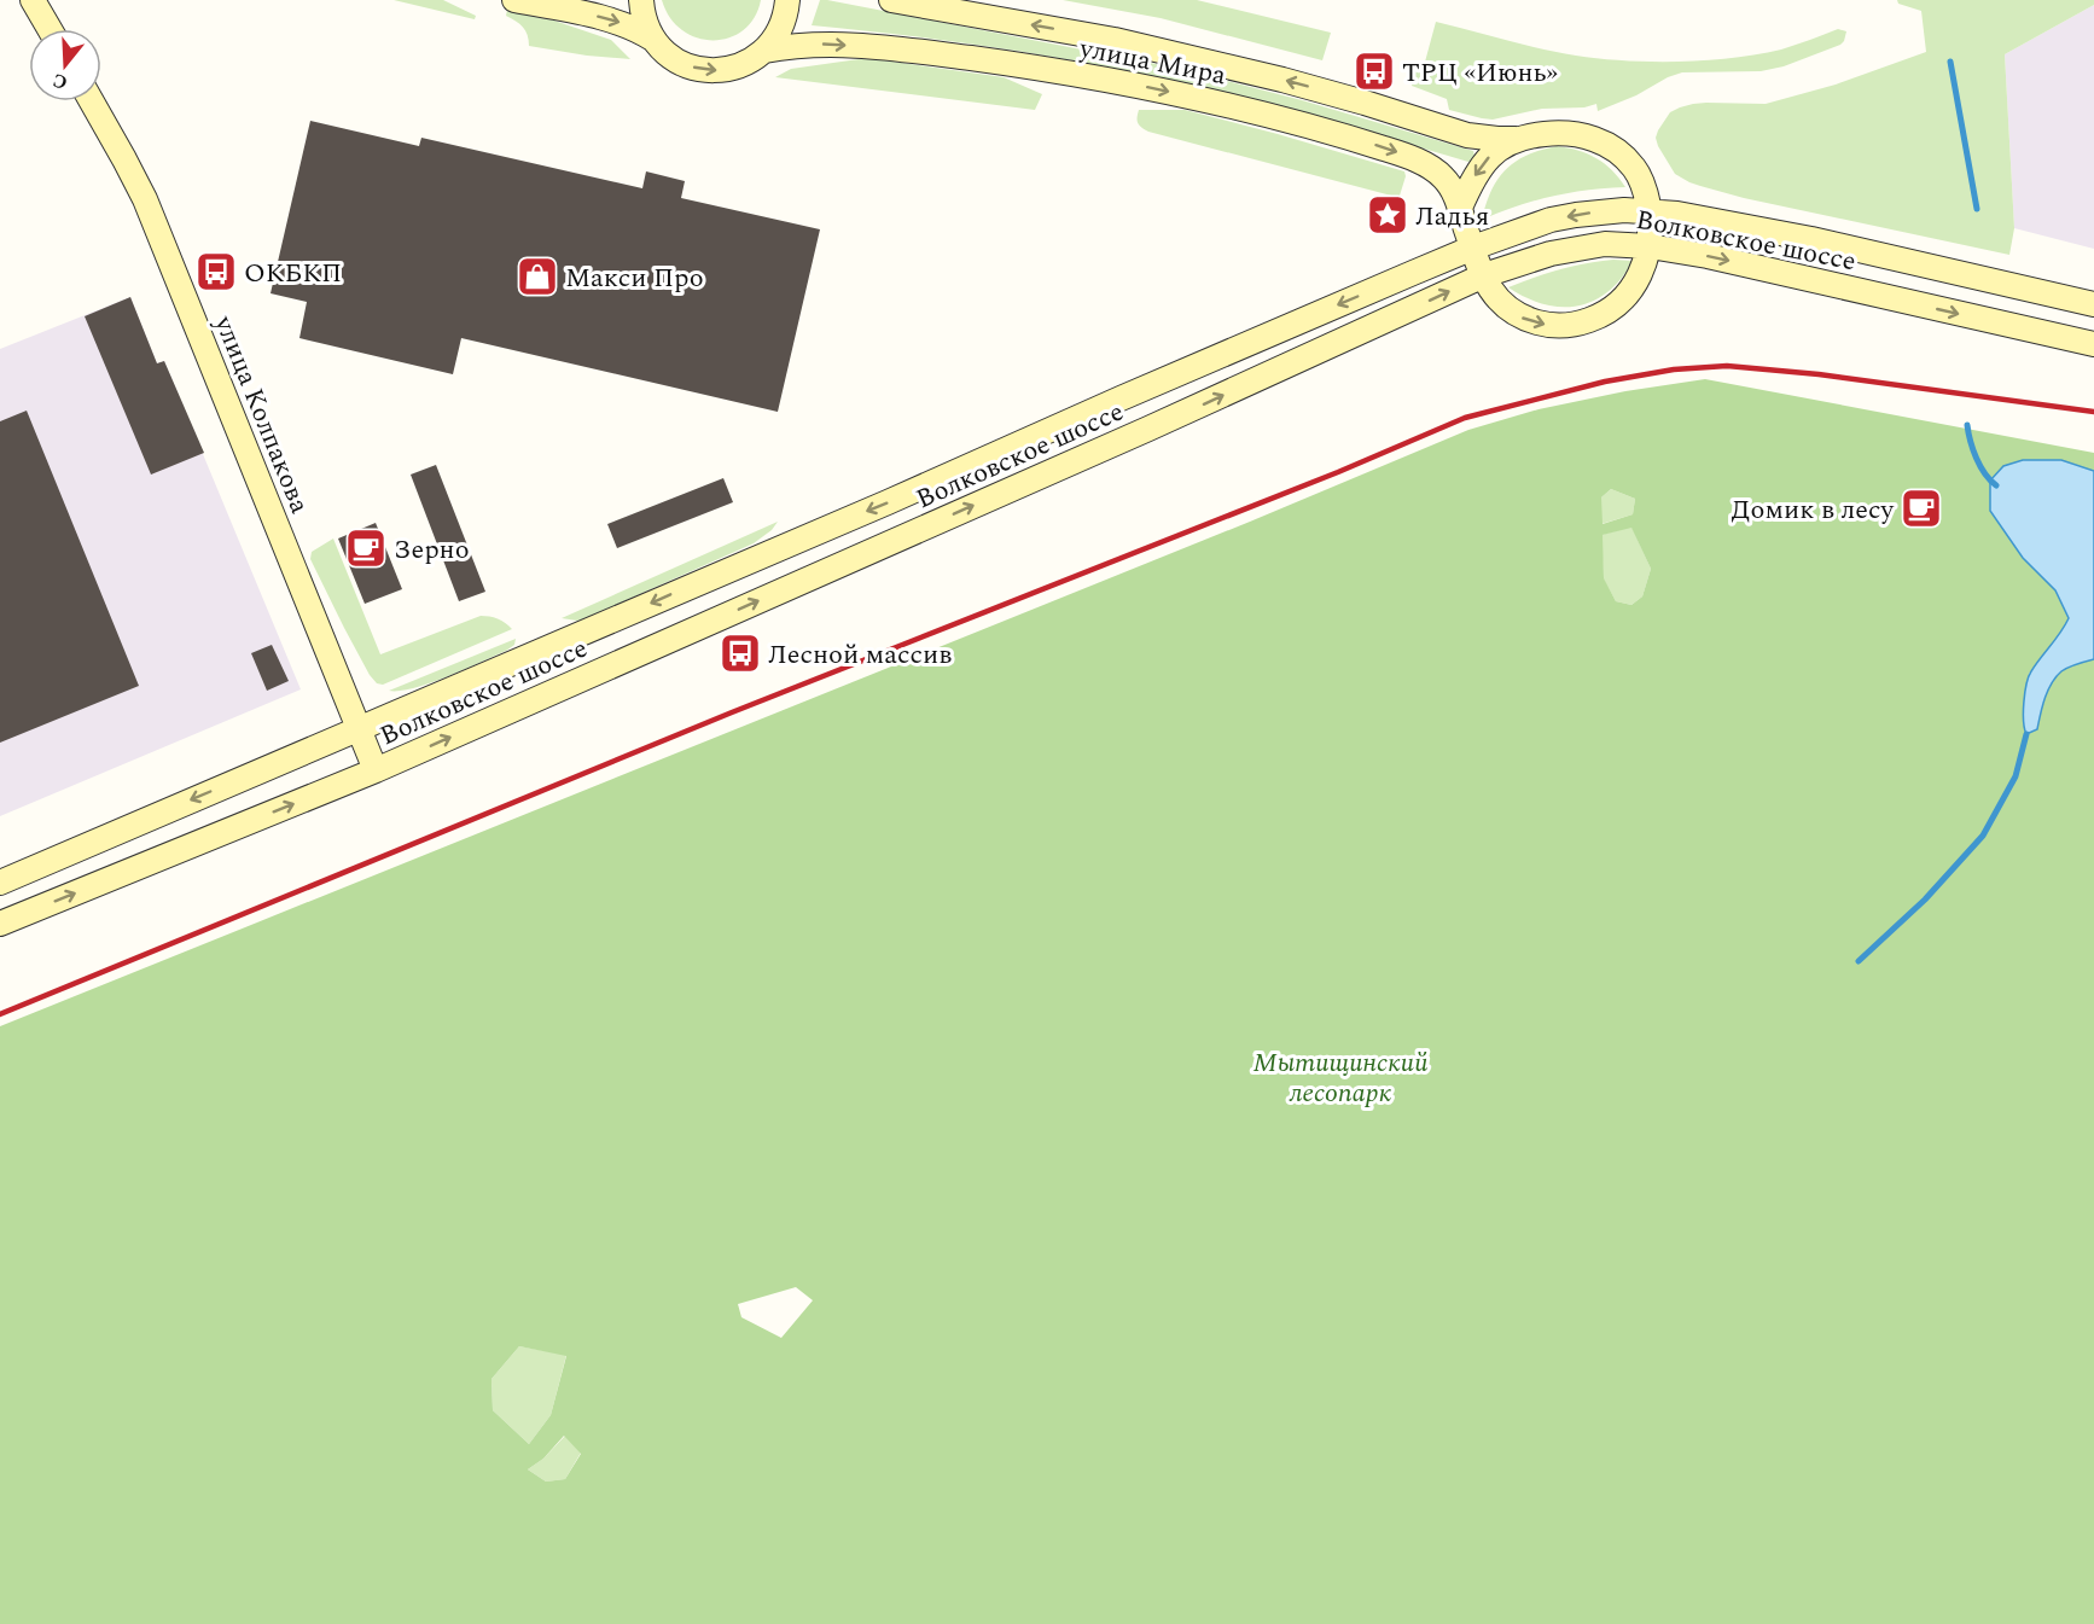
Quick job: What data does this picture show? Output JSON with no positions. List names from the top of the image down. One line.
{"streets":{"main road":["улица Мира","Волковское шоссе","улица Колпакова"]},"crossings":[["улица Мира","Волковское шоссе"],["Волковское шоссе","улица Колпакова"]],"parks":["Мытищинский лесопарк"],"places":{"bus stop":["ТРЦ «Июнь»","ОКБКП","Лесной массив"],"place":["Ладья"],"shop":["Макси Про"],"cafe":["Домик в лесу","Зерно"]},"north":"bottom"}
